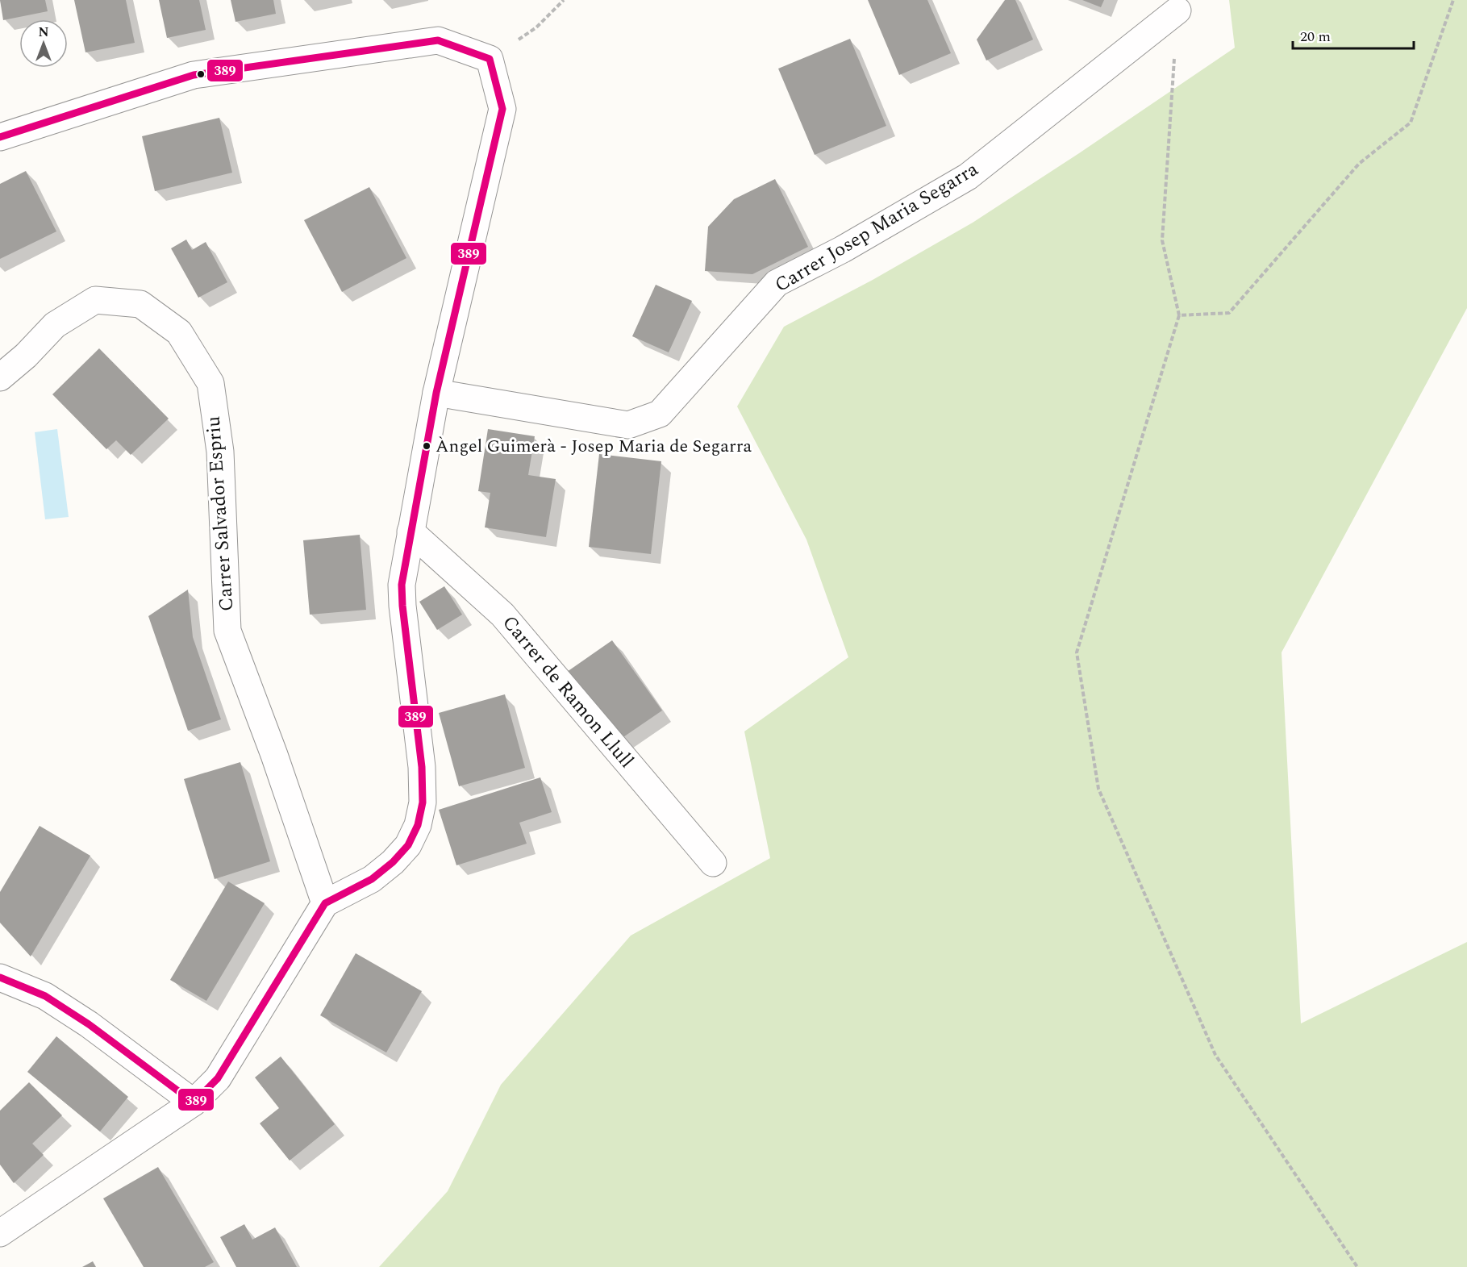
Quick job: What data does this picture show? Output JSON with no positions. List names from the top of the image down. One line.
{"streets":{"street":["Carrer Josep Maria Segarra","Carrer Salvador Espriu","Carrer de Ramon Llull"]},"places":["Àngel Guimerà - Josep Maria de Segarra"],"lines":["transit line 389"],"scale_bar":"20 m","north":"top"}
